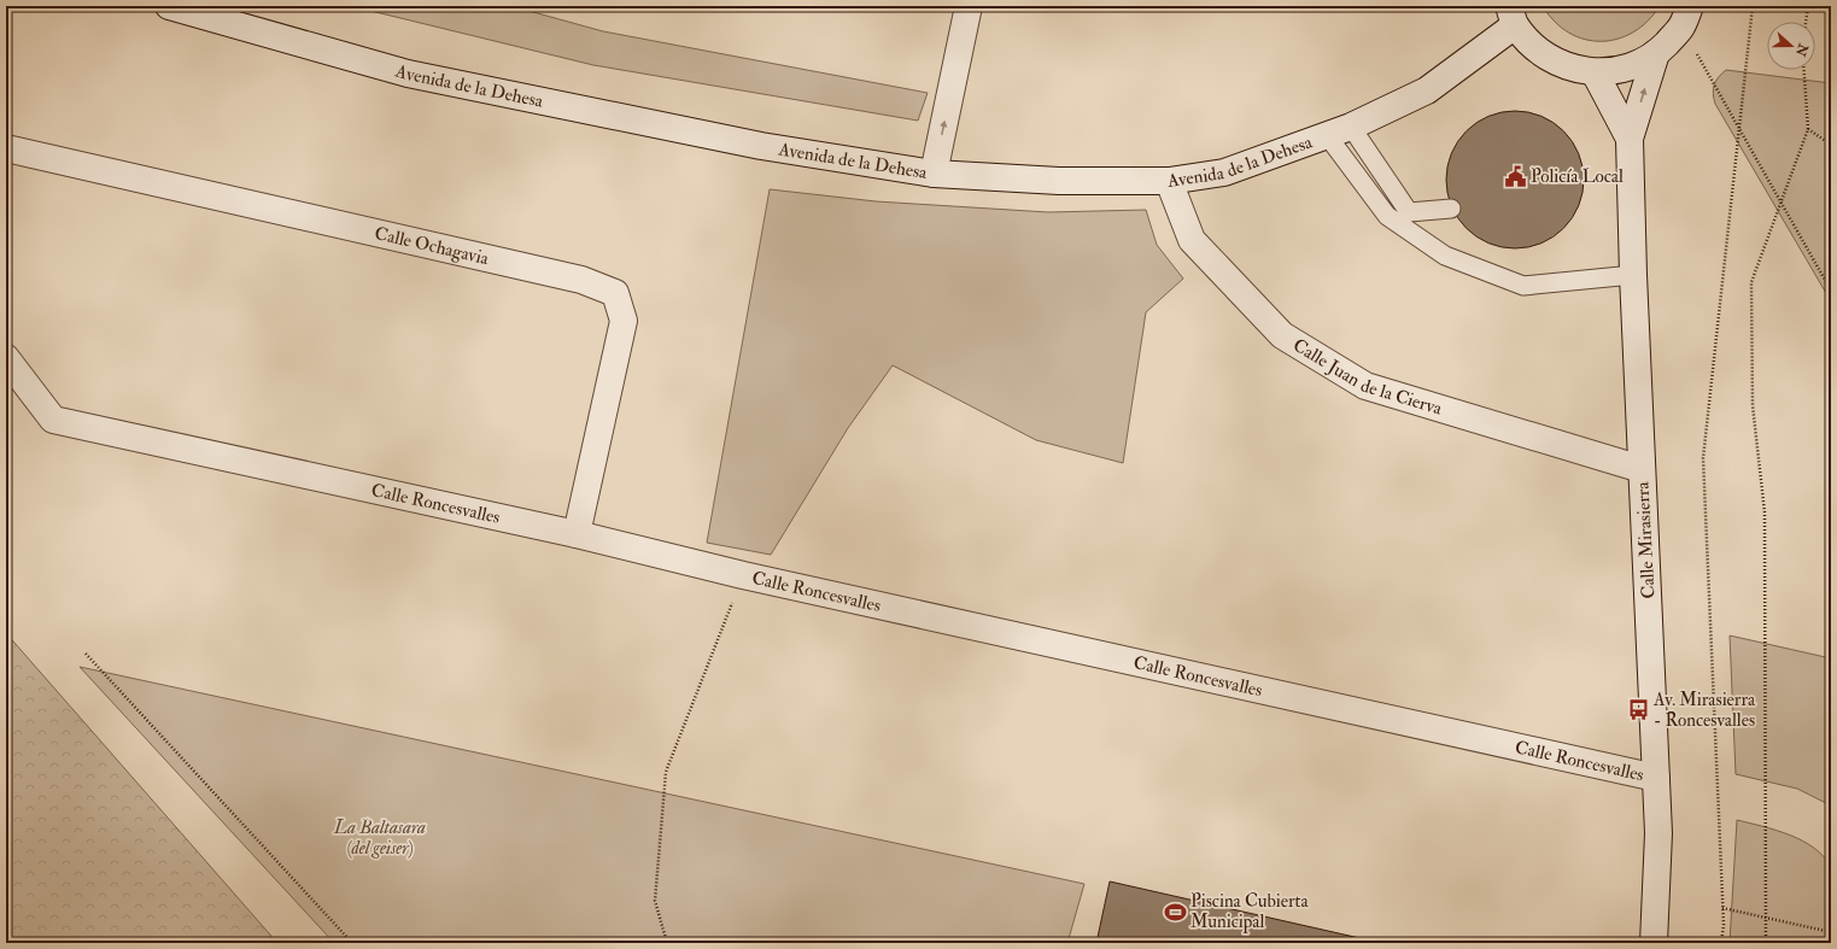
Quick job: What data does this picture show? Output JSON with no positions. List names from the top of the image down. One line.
{"streets":{"street":["Avenida de la Dehesa","Calle Ochagavia","Calle Juan de la Cierva","Calle Roncesvalles","Calle Mirasierra"]},"crossings":[["Avenida de la Dehesa","Calle Juan de la Cierva"],["Calle Ochagavia","Calle Roncesvalles"],["Calle Juan de la Cierva","Calle Mirasierra"],["Calle Roncesvalles","Calle Mirasierra"]],"parks":["La Baltasara (del geiser)"],"places":{"public building":["Policía Local"],"bus stop":["Av. Mirasierra - Roncesvalles"],"sports":["Piscina Cubierta Municipal"]},"north":"right"}
